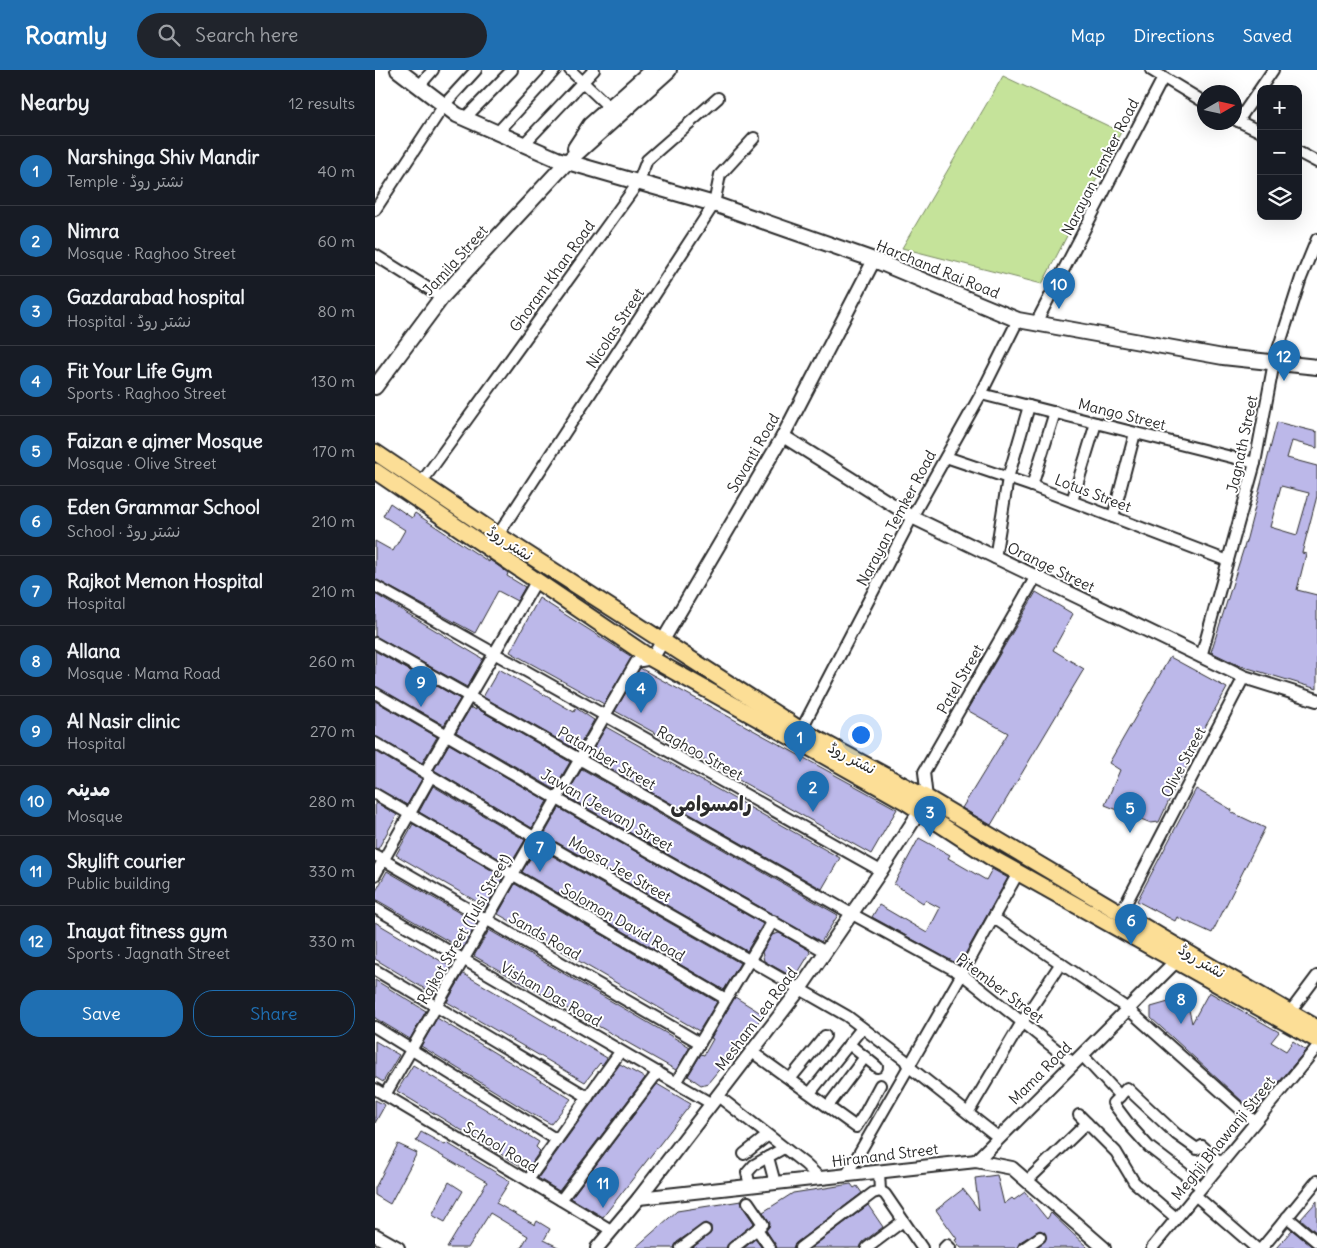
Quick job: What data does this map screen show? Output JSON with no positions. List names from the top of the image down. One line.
{"streets":{"main road":["Jamila Street","Harchand Rai Road","نشتر روڈ"],"street":["Narayan Temker Road","Ghoram Khan Road","Nicolas Street","Mango Street","Jagnath Street","Savanti Road","Lotus Street","Orange Street","Patel Street","Raghoo Street","Patamber Street","Olive Street","Jawan (Jeevan) Street","Moosa Jee Street","Solomon David Road","Rajkot Street (Tulsi Street)","Sands Road","Pitember Street","Vishan Das Road","Mesham Lea Road","Mama Road","Meghji Bhawanji Street","School Road","Hiranand Street"]},"crossings":[["Narayan Temker Road","Harchand Rai Road"],["Narayan Temker Road","Mango Street"],["Narayan Temker Road","Lotus Street"],["Narayan Temker Road","نشتر روڈ"],["Narayan Temker Road","Orange Street"],["Jamila Street","Harchand Rai Road"],["Harchand Rai Road","Ghoram Khan Road"],["Harchand Rai Road","Nicolas Street"],["Harchand Rai Road","Jagnath Street"],["Harchand Rai Road","Savanti Road"],["Ghoram Khan Road","نشتر روڈ"],["Nicolas Street","نشتر روڈ"],["Mango Street","Jagnath Street"],["Jagnath Street","Lotus Street"],["Jagnath Street","Orange Street"],["Savanti Road","نشتر روڈ"],["Savanti Road","Orange Street"],["Savanti Road","Rajkot Street (Tulsi Street)"],["نشتر روڈ","Patel Street"],["نشتر روڈ","Olive Street"],["نشتر روڈ","Rajkot Street (Tulsi Street)"],["نشتر روڈ","Mesham Lea Road"],["نشتر روڈ","Mama Road"],["Orange Street","Patel Street"],["Orange Street","Olive Street"],["Patel Street","Mesham Lea Road"],["Raghoo Street","Rajkot Street (Tulsi Street)"],["Raghoo Street","Mesham Lea Road"],["Patamber Street","Rajkot Street (Tulsi Street)"],["Patamber Street","Pitember Street"],["Patamber Street","Mesham Lea Road"],["Jawan (Jeevan) Street","Rajkot Street (Tulsi Street)"],["Jawan (Jeevan) Street","Mesham Lea Road"],["Moosa Jee Street","Rajkot Street (Tulsi Street)"],["Moosa Jee Street","Mesham Lea Road"],["Moosa Jee Street","Mama Road"],["Solomon David Road","Rajkot Street (Tulsi Street)"],["Rajkot Street (Tulsi Street)","Sands Road"],["Rajkot Street (Tulsi Street)","Vishan Das Road"],["Rajkot Street (Tulsi Street)","School Road"],["Pitember Street","Mesham Lea Road"],["Pitember Street","Mama Road"],["Vishan Das Road","Mesham Lea Road"],["Vishan Das Road","Hiranand Street"],["Mesham Lea Road","School Road"],["Mesham Lea Road","Hiranand Street"],["Mama Road","Hiranand Street"]],"districts":["رامسوامی"],"north":"right","page":{"header":"Roamly","search":"Search here","nav":["Map","Directions","Saved"],"heading":["Nearby","12 results"],"map_buttons":["+","−"],"list":[{"mark":"1","name":"Narshinga Shiv Mandir","note":"Temple · نشتر روڈ","value":"40 m"},{"mark":"2","name":"Nimra","note":"Mosque · Raghoo Street","value":"60 m"},{"mark":"3","name":"Gazdarabad hospital","note":"Hospital · نشتر روڈ","value":"80 m"},{"mark":"4","name":"Fit Your Life Gym","note":"Sports · Raghoo Street","value":"130 m"},{"mark":"5","name":"Faizan e ajmer Mosque","note":"Mosque · Olive Street","value":"170 m"},{"mark":"6","name":"Eden Grammar School","note":"School · نشتر روڈ","value":"210 m"},{"mark":"7","name":"Rajkot Memon Hospital","note":"Hospital","value":"210 m"},{"mark":"8","name":"Allana","note":"Mosque · Mama Road","value":"260 m"},{"mark":"9","name":"Al Nasir clinic","note":"Hospital","value":"270 m"},{"mark":"10","name":"مدینہ","note":"Mosque","value":"280 m"},{"mark":"11","name":"Skylift courier","note":"Public building","value":"330 m"},{"mark":"12","name":"Inayat fitness gym","note":"Sports · Jagnath Street","value":"330 m"}],"pins":["10","12","9","4","1","2","5","3","7","6","8","11"],"buttons":["Save","Share"]}}
